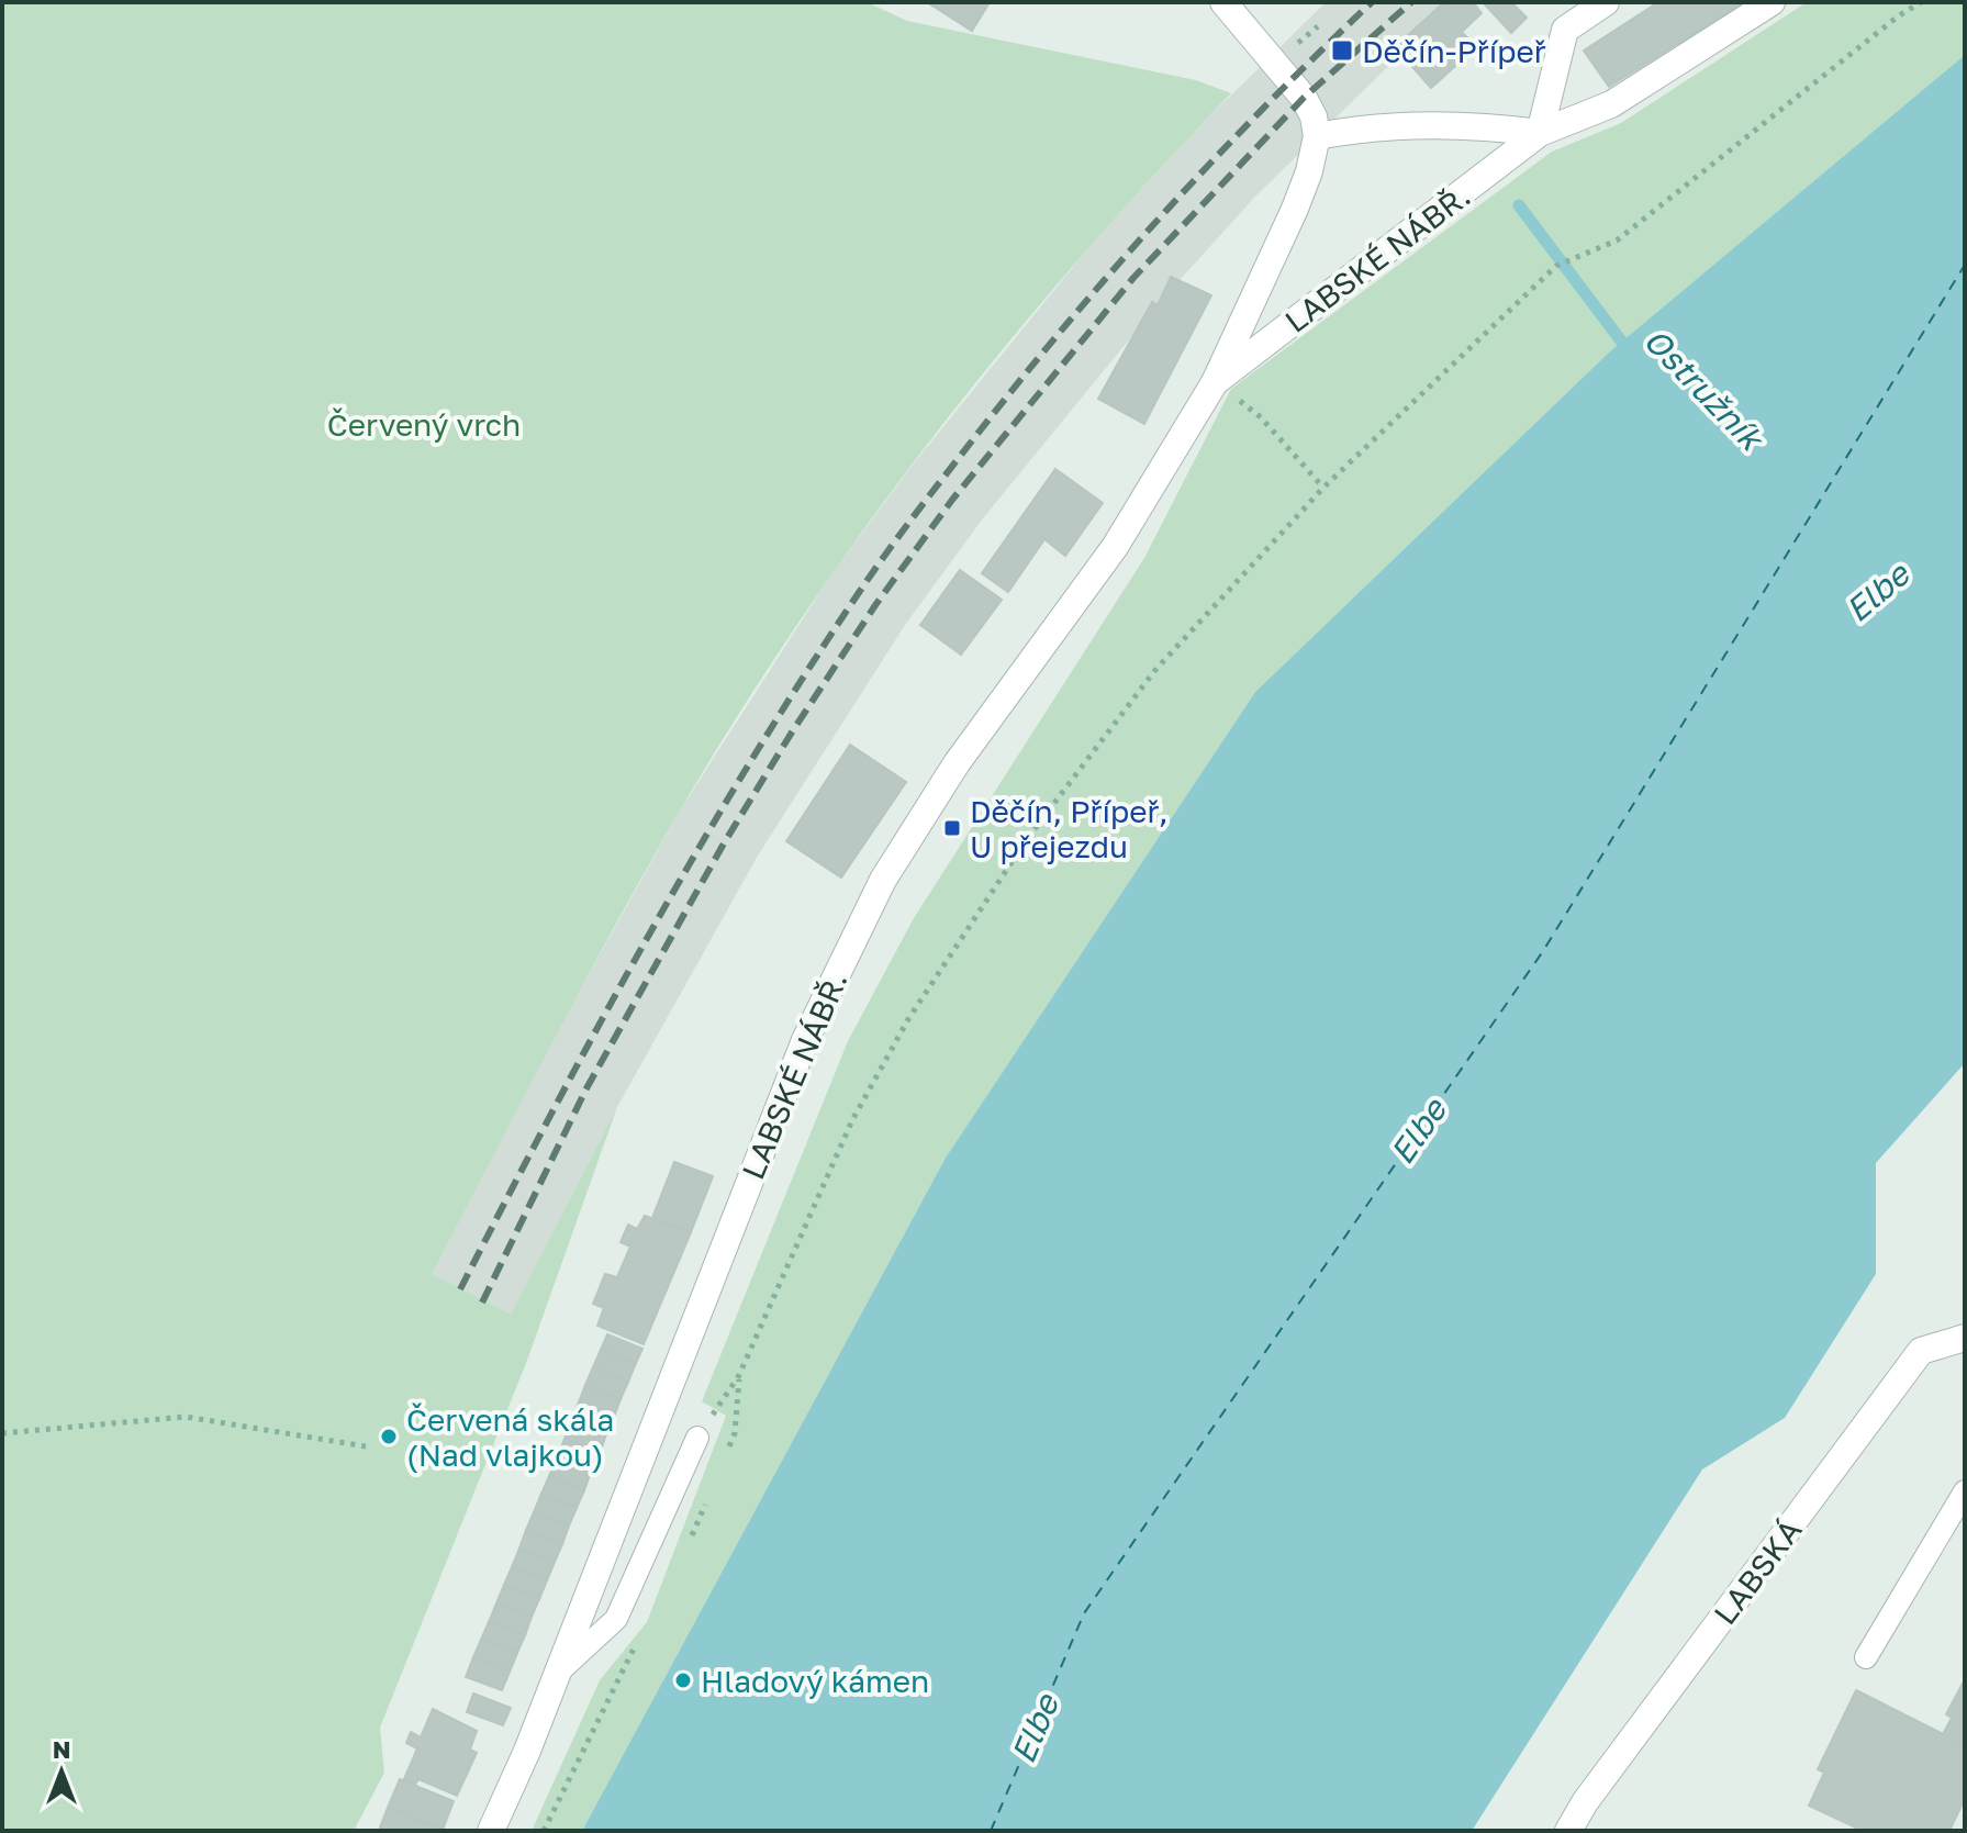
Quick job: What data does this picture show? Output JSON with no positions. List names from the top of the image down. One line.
{"streets":{"street":["LABSKÉ NÁBŘ.","LABSKÁ"]},"water":["Ostružník","Elbe"],"parks":["Červený vrch"],"places":{"transit":["Děčín-Přípeř","Děčín, Přípeř, U přejezdu"],"other":["Červená skála (Nad vlajkou)","Hladový kámen"]},"north":"top"}
